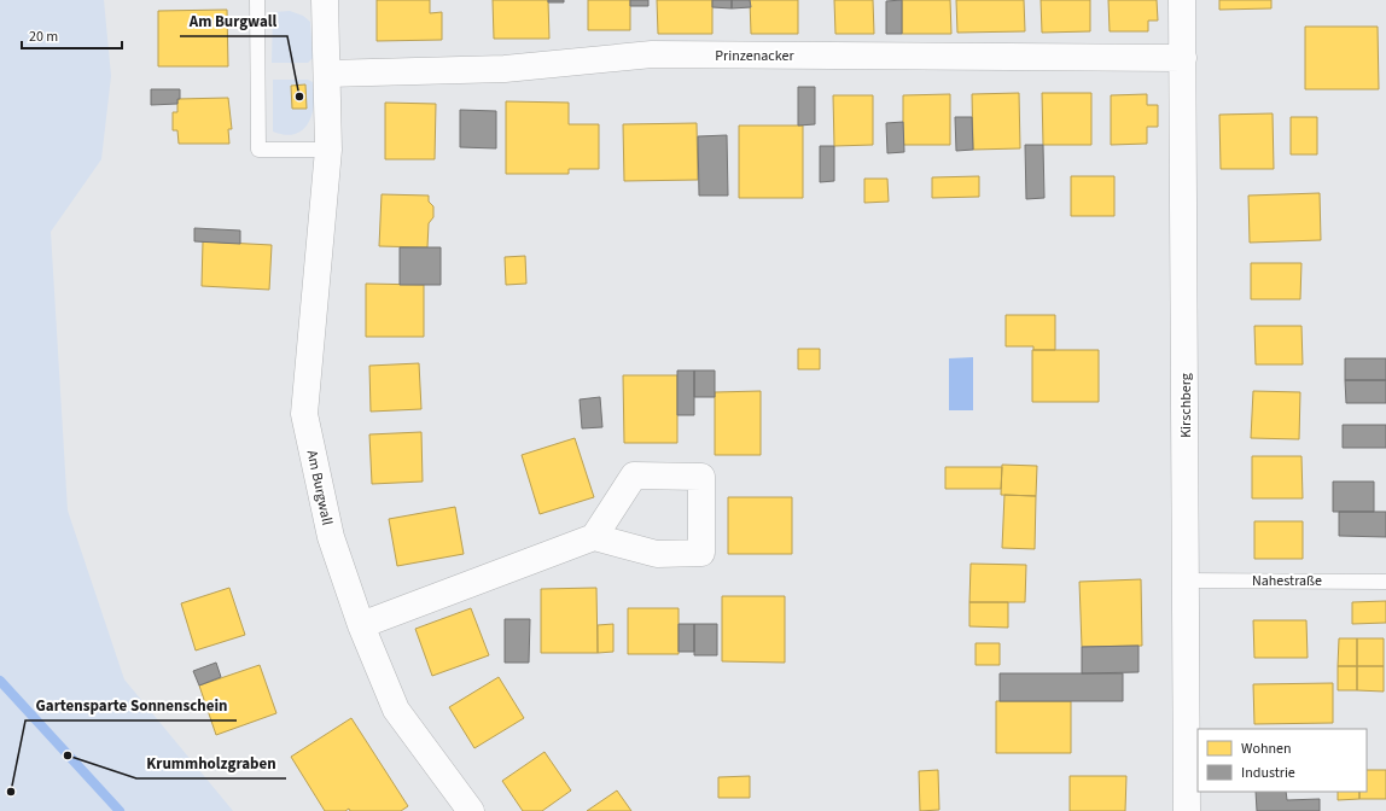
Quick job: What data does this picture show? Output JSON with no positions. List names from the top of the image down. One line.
{"streets":{"street":["Prinzenacker","Kirschberg","Am Burgwall"],"lane":["Nahestraße"]},"crossings":[["Prinzenacker","Kirschberg"],["Prinzenacker","Am Burgwall"],["Kirschberg","Nahestraße"]],"places":["Am Burgwall","Krummholzgraben","Gartensparte Sonnenschein"],"legend":["Wohnen","Industrie"],"scale_bar":"20 m"}
